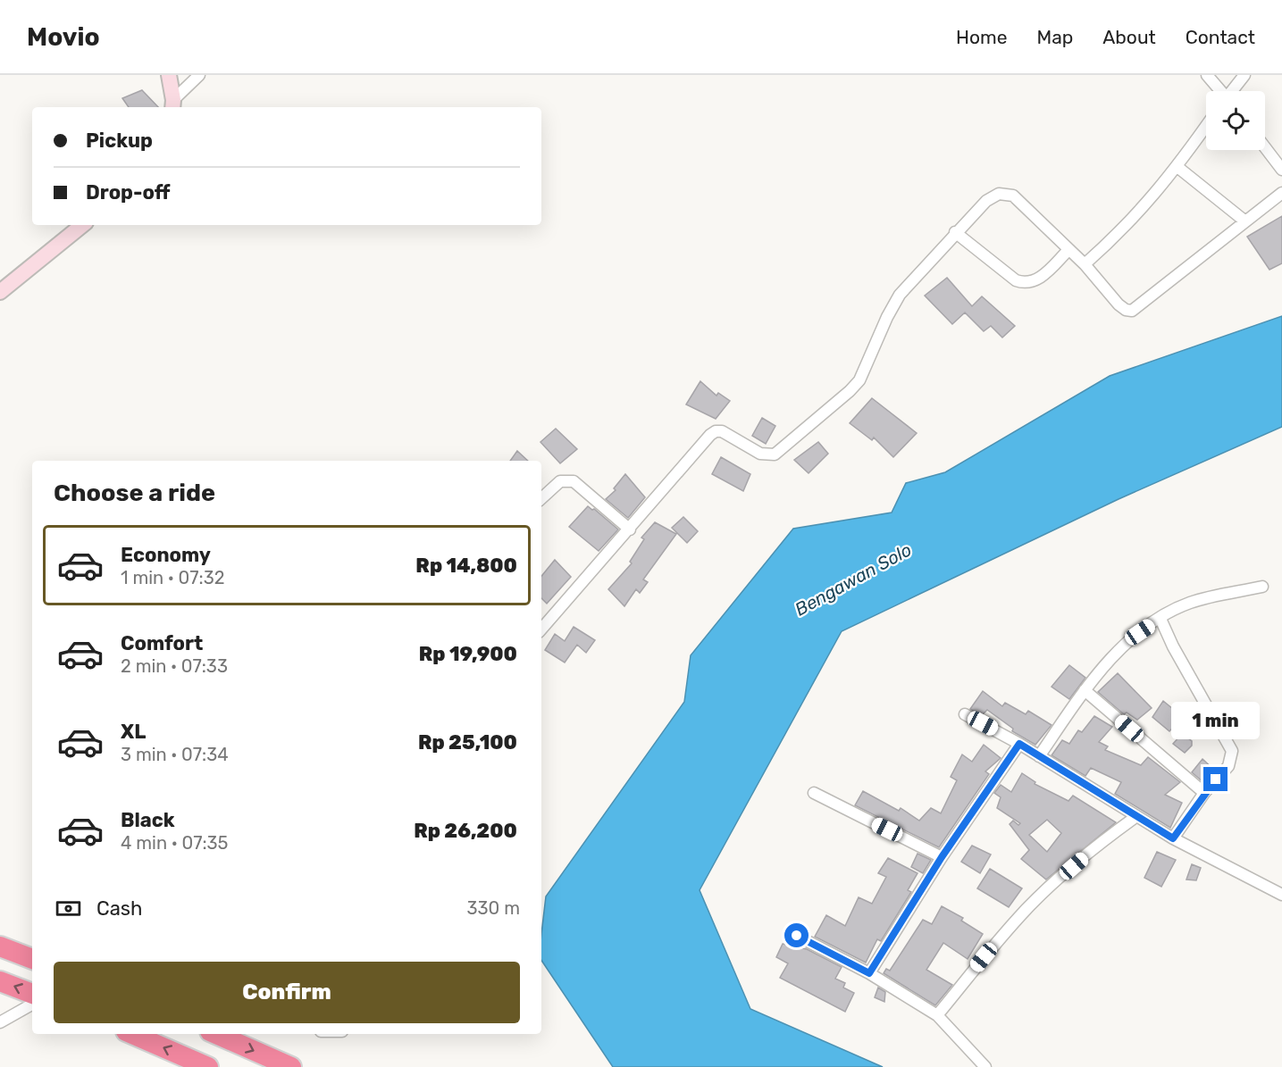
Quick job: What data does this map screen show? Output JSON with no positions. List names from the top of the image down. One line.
{"water":["Bengawan Solo"],"page":{"header":"Movio","nav":["Home","Map","About","Contact"],"banner":["Pickup","Drop-off"],"heading":"Choose a ride","list":[{"name":"Economy","note":"1 min · 07:32","value":"Rp 14,800"},{"name":"Comfort","note":"2 min · 07:33","value":"Rp 19,900"},{"name":"XL","note":"3 min · 07:34","value":"Rp 25,100"},{"name":"Black","note":"4 min · 07:35","value":"Rp 26,200"}],"bubble":"1 min","pay":["Cash","330 m"],"buttons":"Confirm"}}
